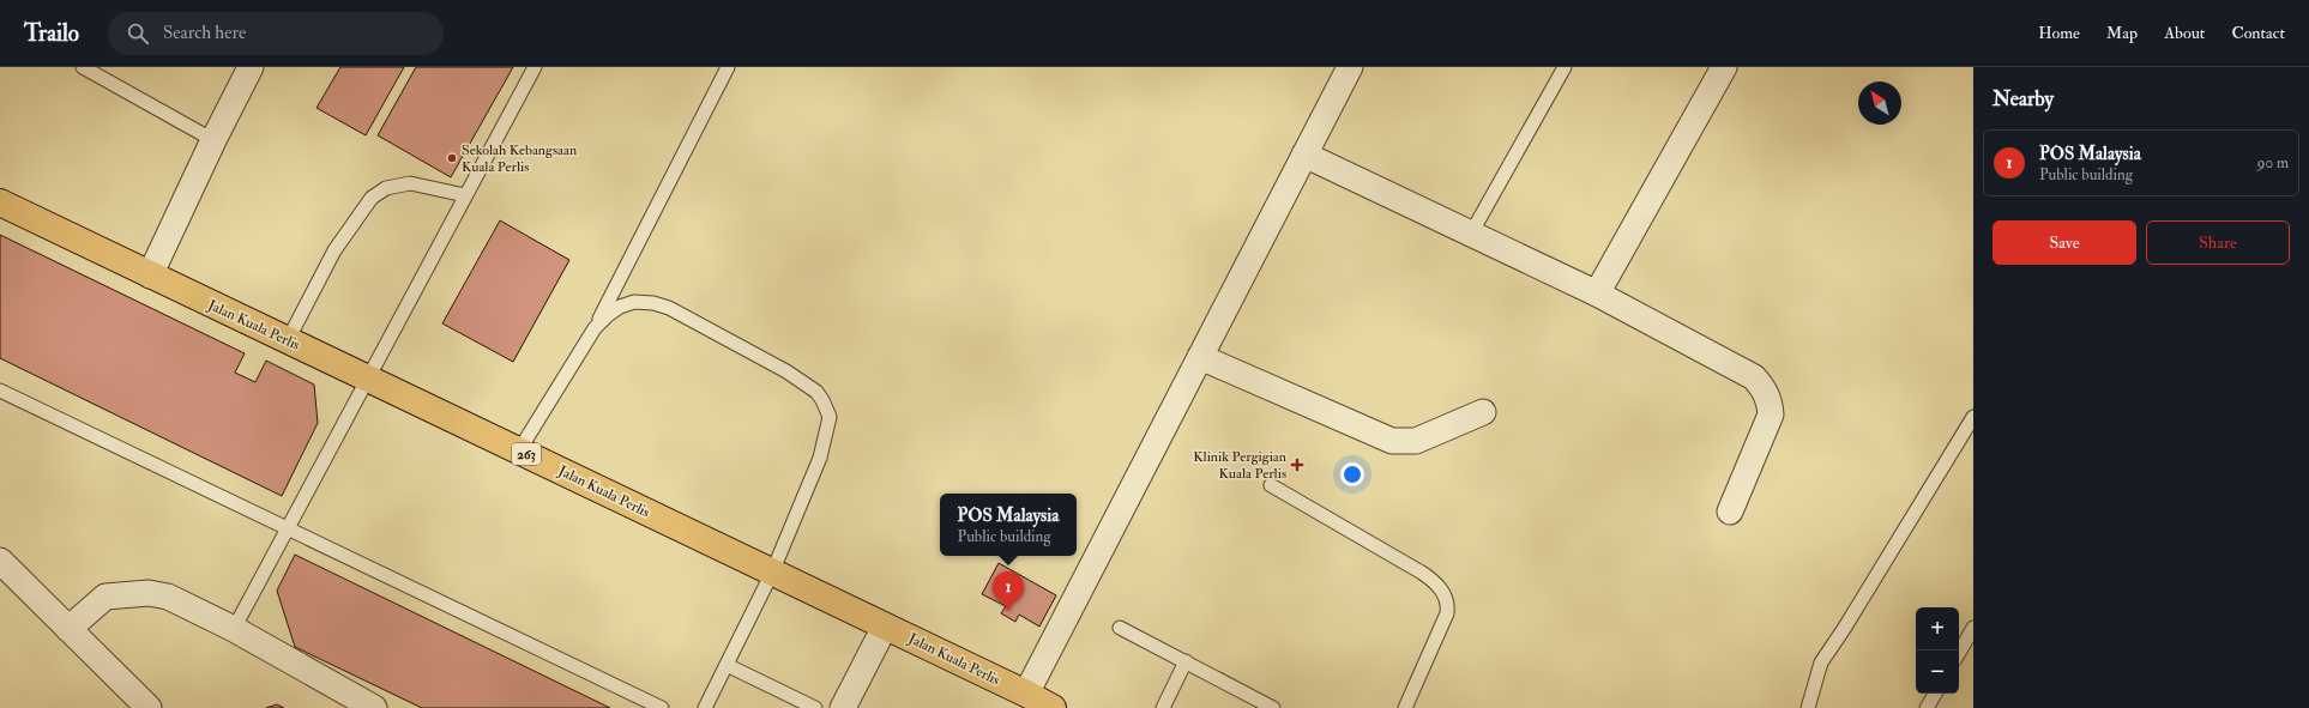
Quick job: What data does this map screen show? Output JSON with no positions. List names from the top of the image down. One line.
{"streets":{"main road":["Jalan Kuala Perlis","263"]},"places":{"other":["Sekolah Kebangsaan Kuala Perlis"],"health":["Klinik Pergigian Kuala Perlis"]},"north":"top left","page":{"header":"Trailo","search":"Search here","nav":["Home","Map","About","Contact"],"heading":"Nearby","list":[{"mark":"1","name":"POS Malaysia","note":"Public building","value":"90 m"}],"buttons":["Save","Share"],"popup":["POS Malaysia","Public building"],"pins":"1","map_buttons":["+","−"]}}
